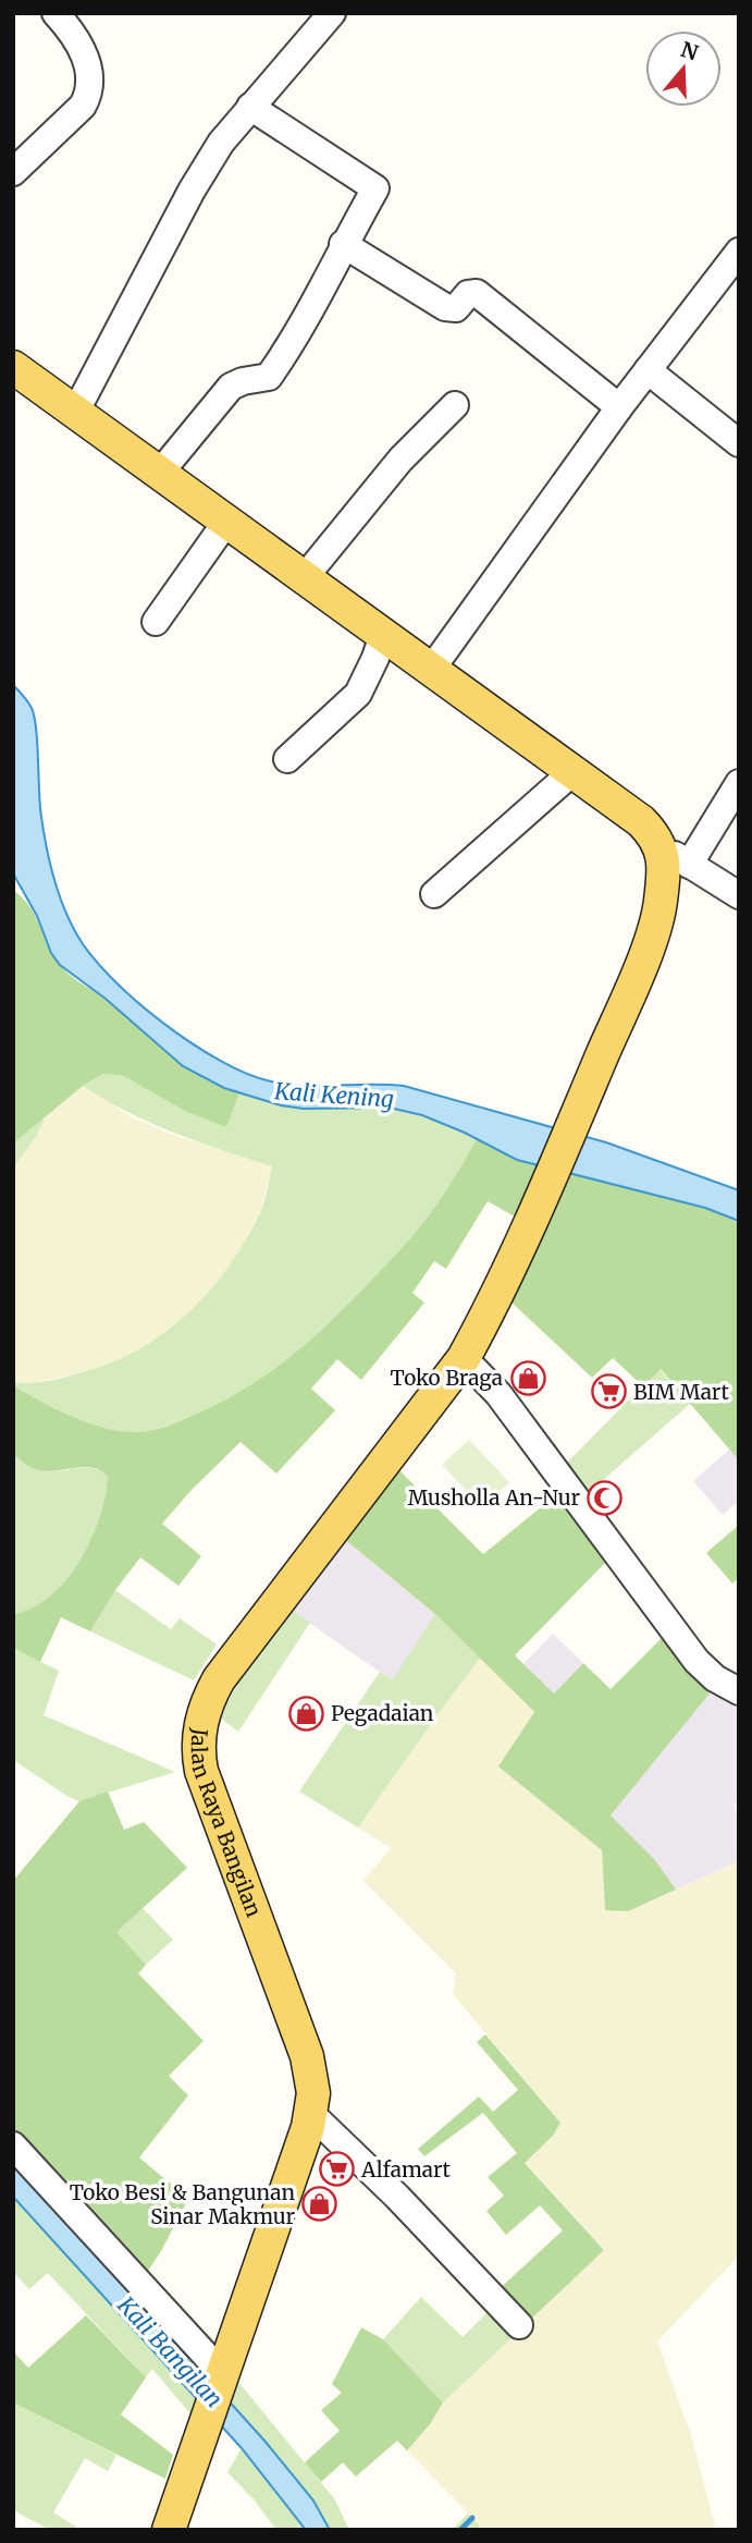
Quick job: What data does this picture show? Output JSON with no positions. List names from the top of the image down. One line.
{"streets":{"main road":["Jalan Raya Bangilan"]},"water":["Kali Kening","Kali Bangilan"],"places":{"shop":["Toko Braga","Pegadaian","Toko Besi & Bangunan Sinar Makmur"],"supermarket":["BIM Mart","Alfamart"],"mosque":["Musholla An-Nur"]},"north":"top"}
